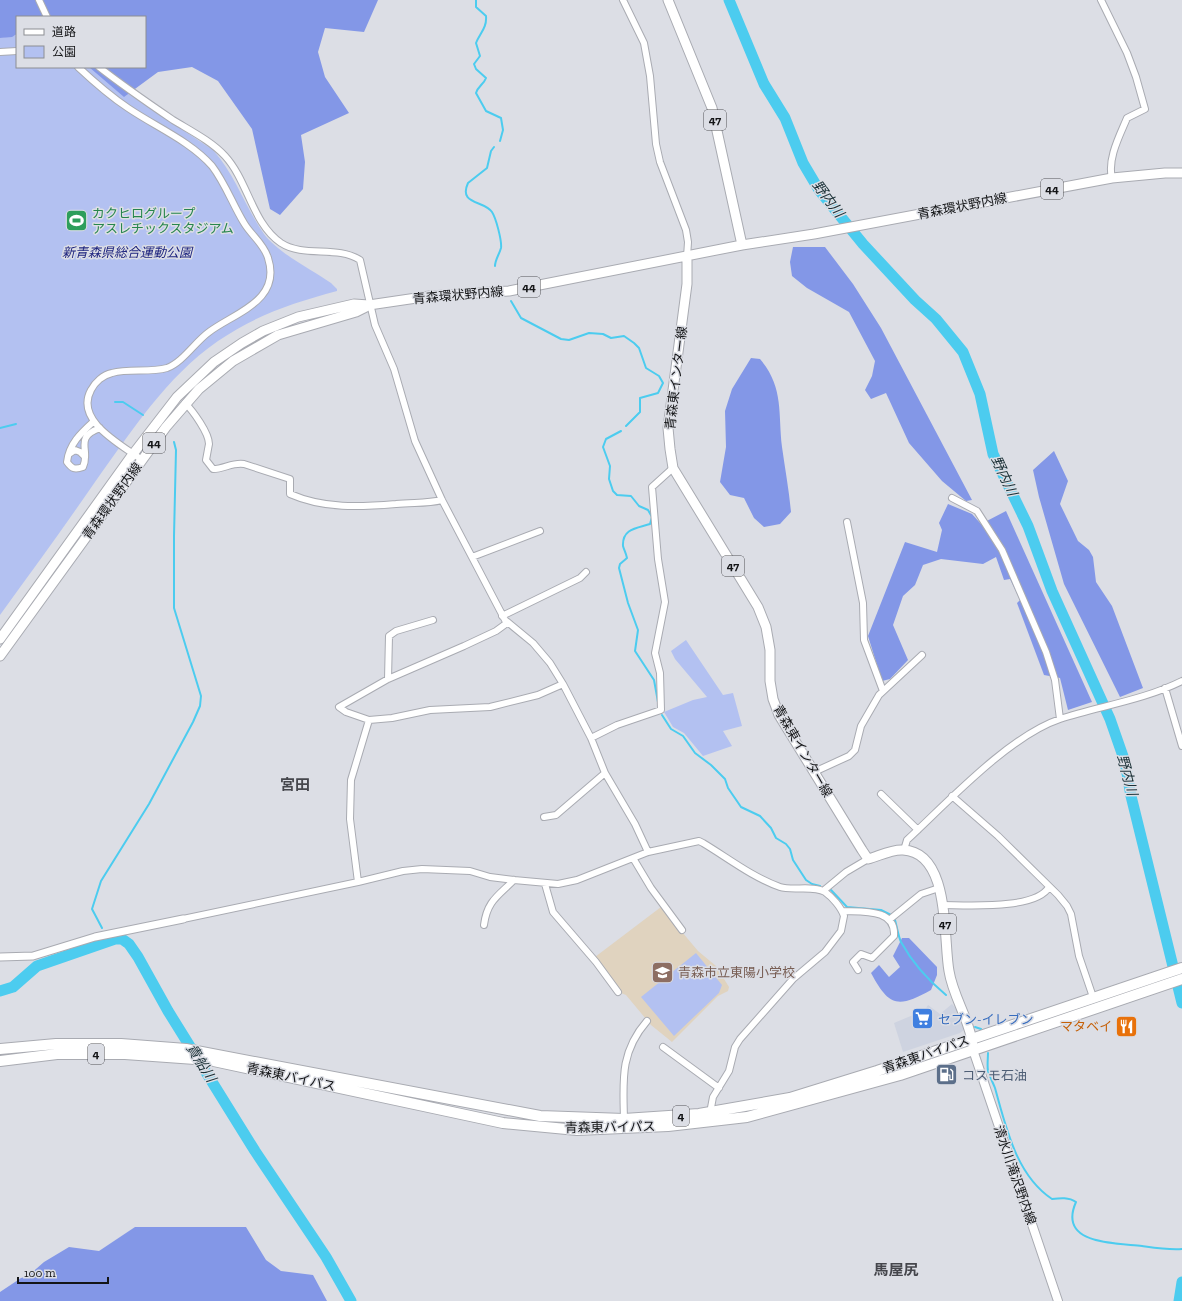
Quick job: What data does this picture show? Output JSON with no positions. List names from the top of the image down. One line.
{"streets":{"highway":["4","青森東バイパス"],"main road":["47","44","青森環状野内線","青森東インター線","清水川滝沢野内線"]},"crossings":[["47","44"],["47","青森環状野内線"],["47","青森東バイパス"],["47","清水川滝沢野内線"],["44","青森環状野内線"],["44","青森東インター線"],["青森環状野内線","青森東インター線"],["青森東バイパス","清水川滝沢野内線"]],"districts":["宮田","馬屋尻"],"water":["野内川","貴船川"],"parks":["新青森県総合運動公園"],"places":{"sports":["カクヒログループ アスレチックスタジアム"],"school or university":["青森市立東陽小学校"],"supermarket":["セブン-イレブン"],"restaurant":["マタベイ"],"fuel station":["コスモ石油"]},"legend":["道路","公園"],"scale_bar":"100 m"}
